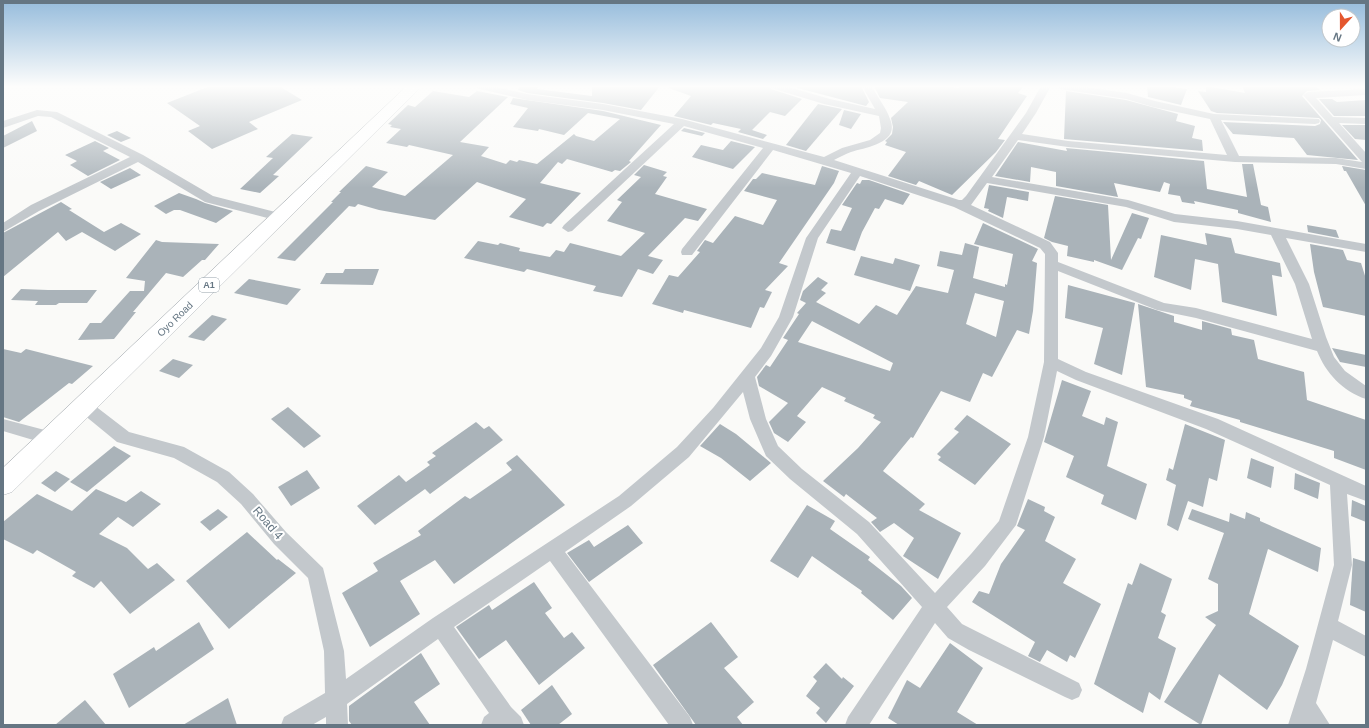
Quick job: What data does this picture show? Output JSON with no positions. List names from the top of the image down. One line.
{"streets":{"highway":["A1","Oyo Road"],"street":["Road 4"]},"crossings":[["Oyo Road","Road 4"]],"north":"bottom"}
